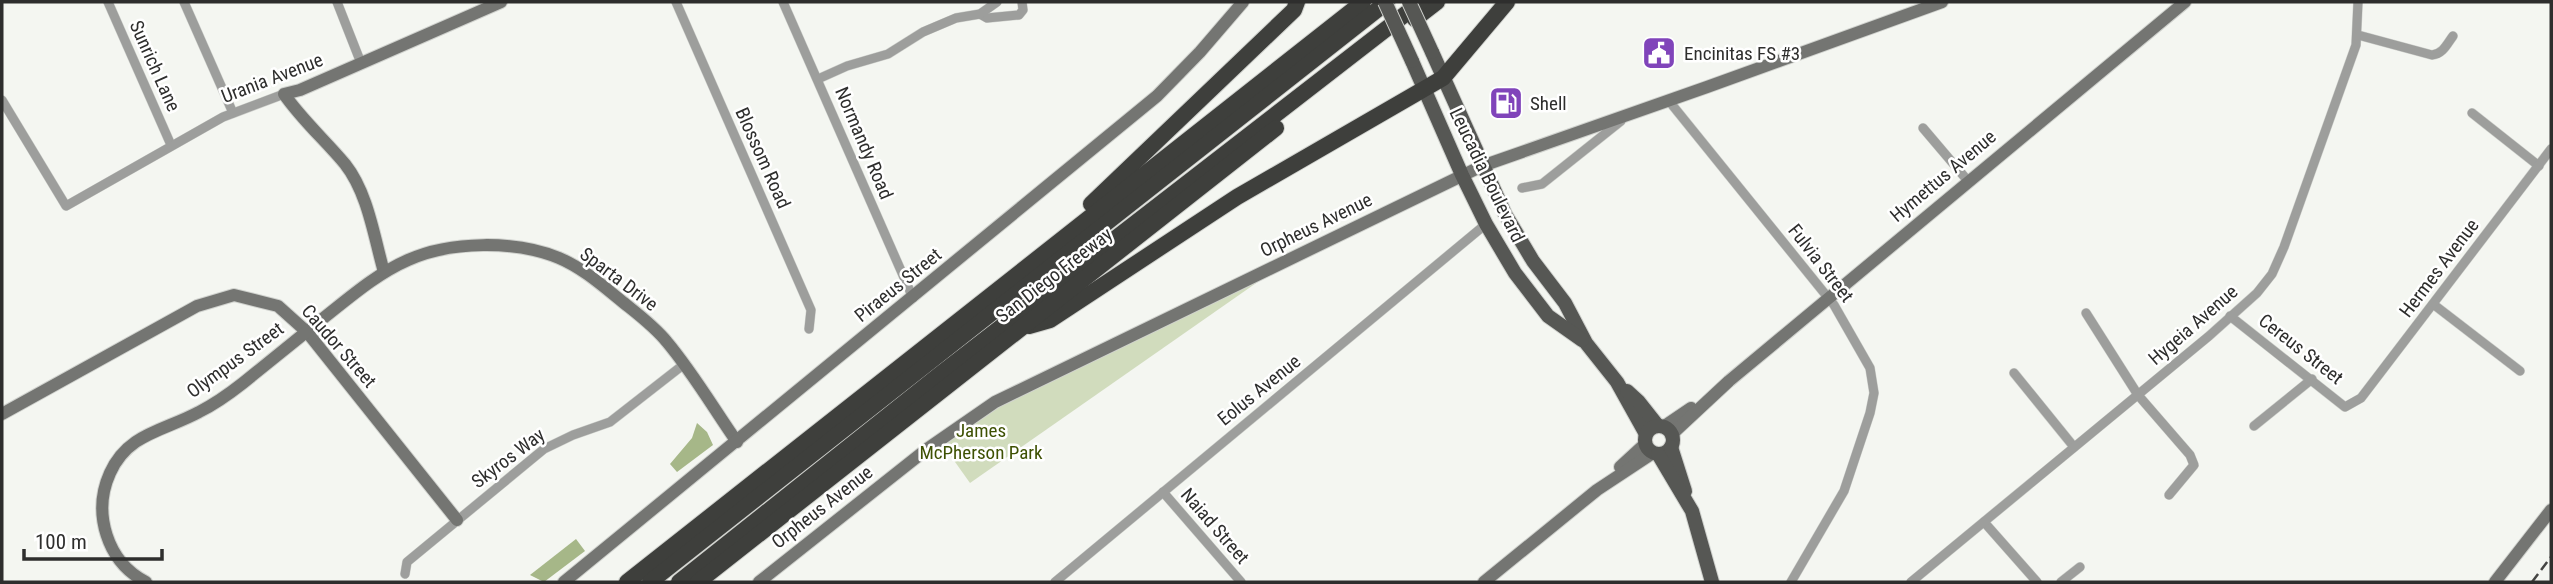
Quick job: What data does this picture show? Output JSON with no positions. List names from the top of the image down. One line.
{"streets":{"highway":["San Diego Freeway"],"main road":["Leucadia Boulevard"],"street":["Sunrich Lane","Urania Avenue","Normandy Road","Blossom Road","Hymettus Avenue","Orpheus Avenue","Fulvia Street","Hermes Avenue","Sparta Drive","Piraeus Street","Hygeia Avenue","Caudor Street","Cereus Street","Olympus Street","Eolus Avenue","Skyros Way","Naiad Street"]},"crossings":[["Sunrich Lane","Urania Avenue"],["Normandy Road","Piraeus Street"],["Leucadia Boulevard","Hymettus Avenue"],["Leucadia Boulevard","Orpheus Avenue"],["Leucadia Boulevard","Eolus Avenue"],["Hymettus Avenue","Fulvia Street"],["Orpheus Avenue","Fulvia Street"],["Hermes Avenue","Cereus Street"],["Sparta Drive","Piraeus Street"],["Sparta Drive","Olympus Street"],["Sparta Drive","Skyros Way"],["Hygeia Avenue","Cereus Street"],["Caudor Street","Olympus Street"],["Caudor Street","Skyros Way"],["Eolus Avenue","Naiad Street"]],"parks":["James McPherson Park"],"places":{"public building":["Encinitas FS #3"],"fuel station":["Shell"]},"scale_bar":"100 m"}
